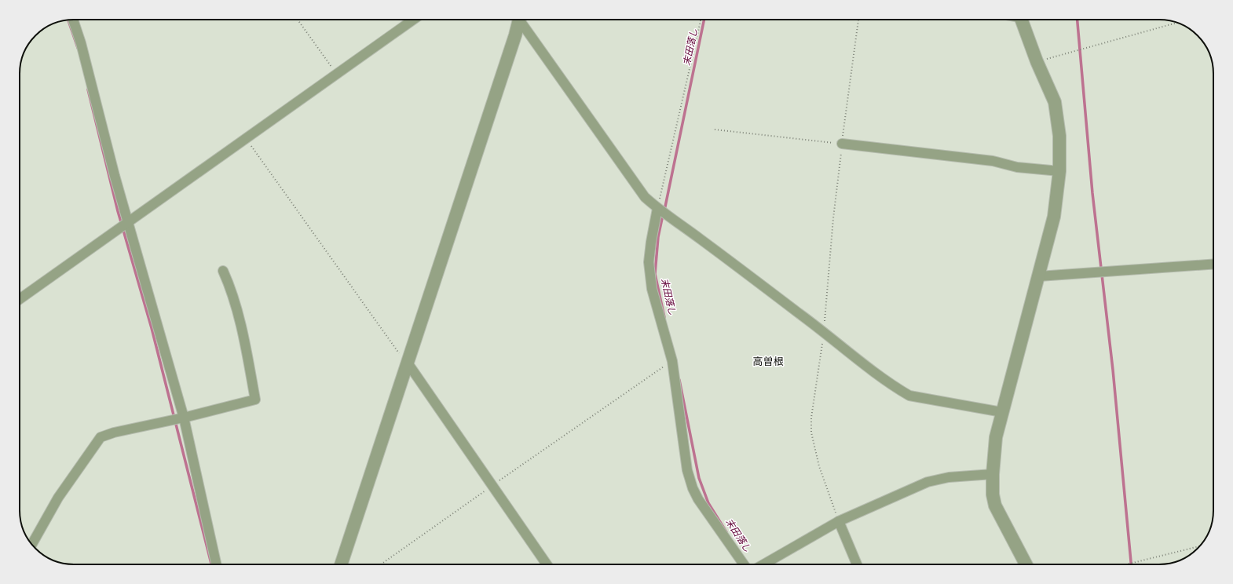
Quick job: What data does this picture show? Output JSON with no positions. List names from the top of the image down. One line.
{"districts":["高曽根"],"water":["末田落し"]}
